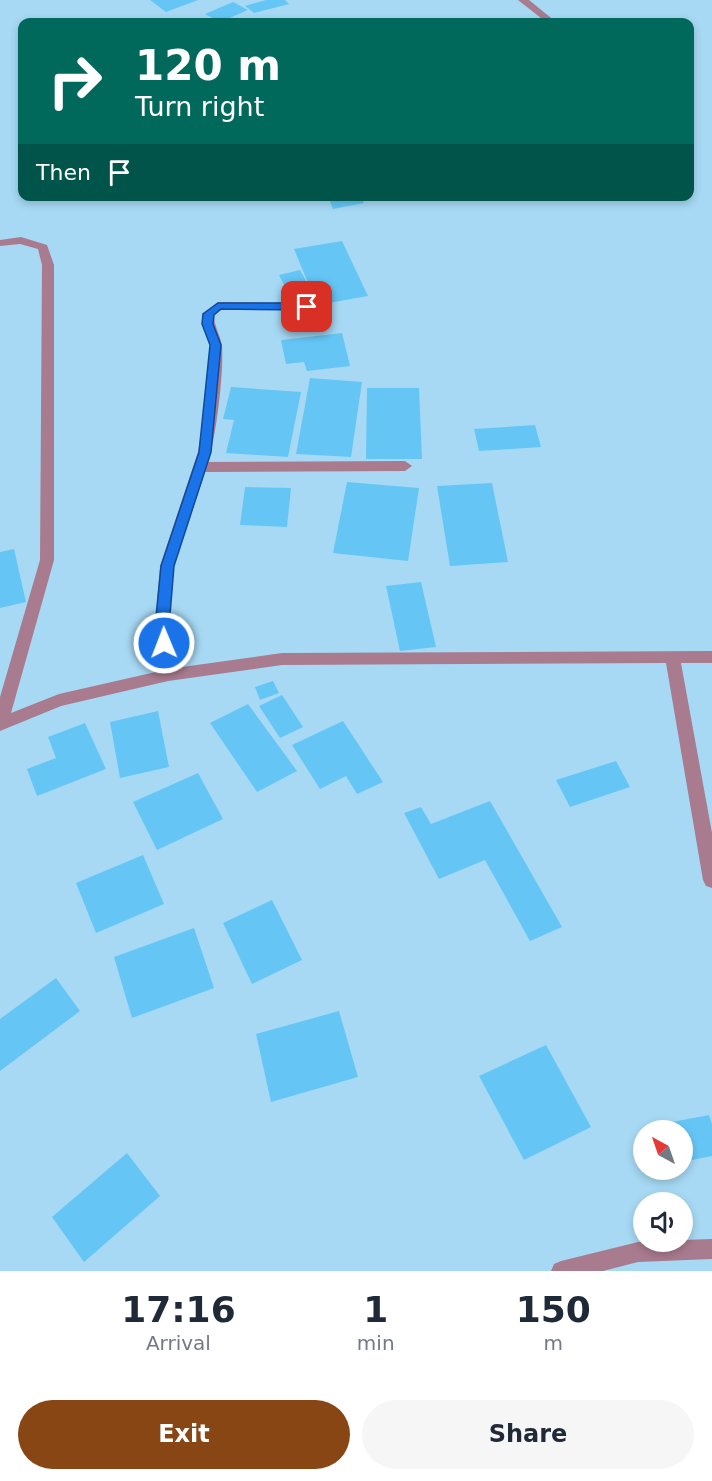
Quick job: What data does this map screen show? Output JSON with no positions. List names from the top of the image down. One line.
{"north":"top left","page":{"turn":["120 m","Turn right"],"then":"Then","eta":["17:16","Arrival","1","min","150","m"],"buttons":["Exit","Share"]}}
